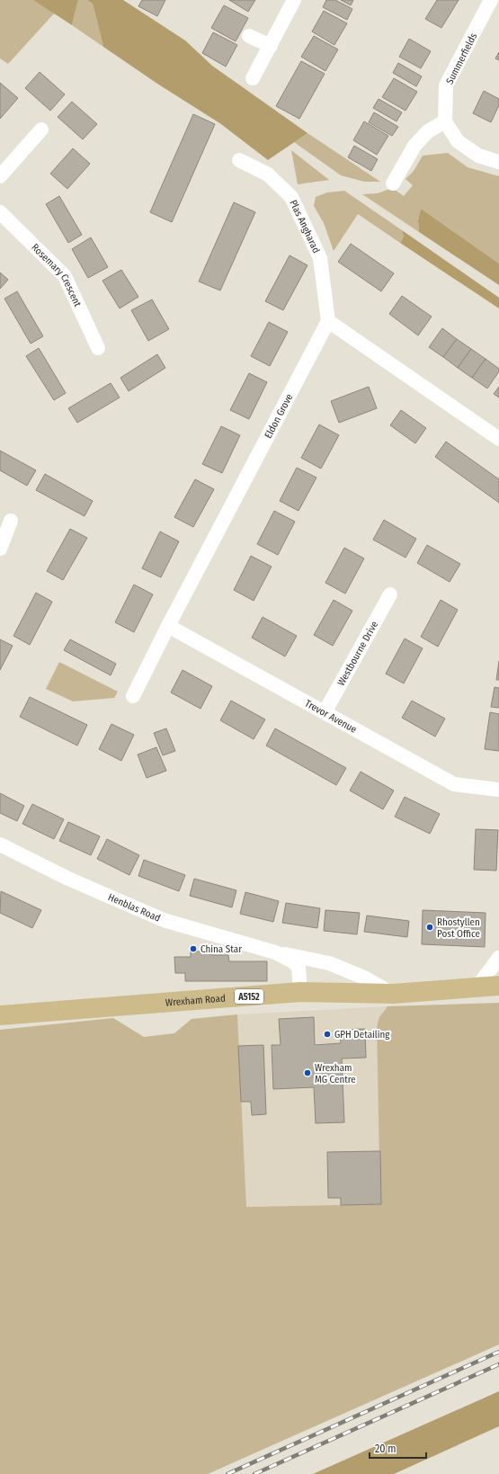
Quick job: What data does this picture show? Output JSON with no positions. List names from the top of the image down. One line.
{"streets":{"main road":["A5152","Wrexham Road"],"street":["Summerfields","Plas Angharad","Rosemary Crescent","Eldon Grove","Westbourne Drive","Trevor Avenue","Henblas Road"]},"crossings":[["Plas Angharad","Eldon Grove"],["Eldon Grove","Trevor Avenue"],["Westbourne Drive","Trevor Avenue"],["Henblas Road","Wrexham Road"]],"places":["Rhostyllen Post Office","China Star","GPH Detailing","Wrexham MG Centre"],"scale_bar":"20 m"}
